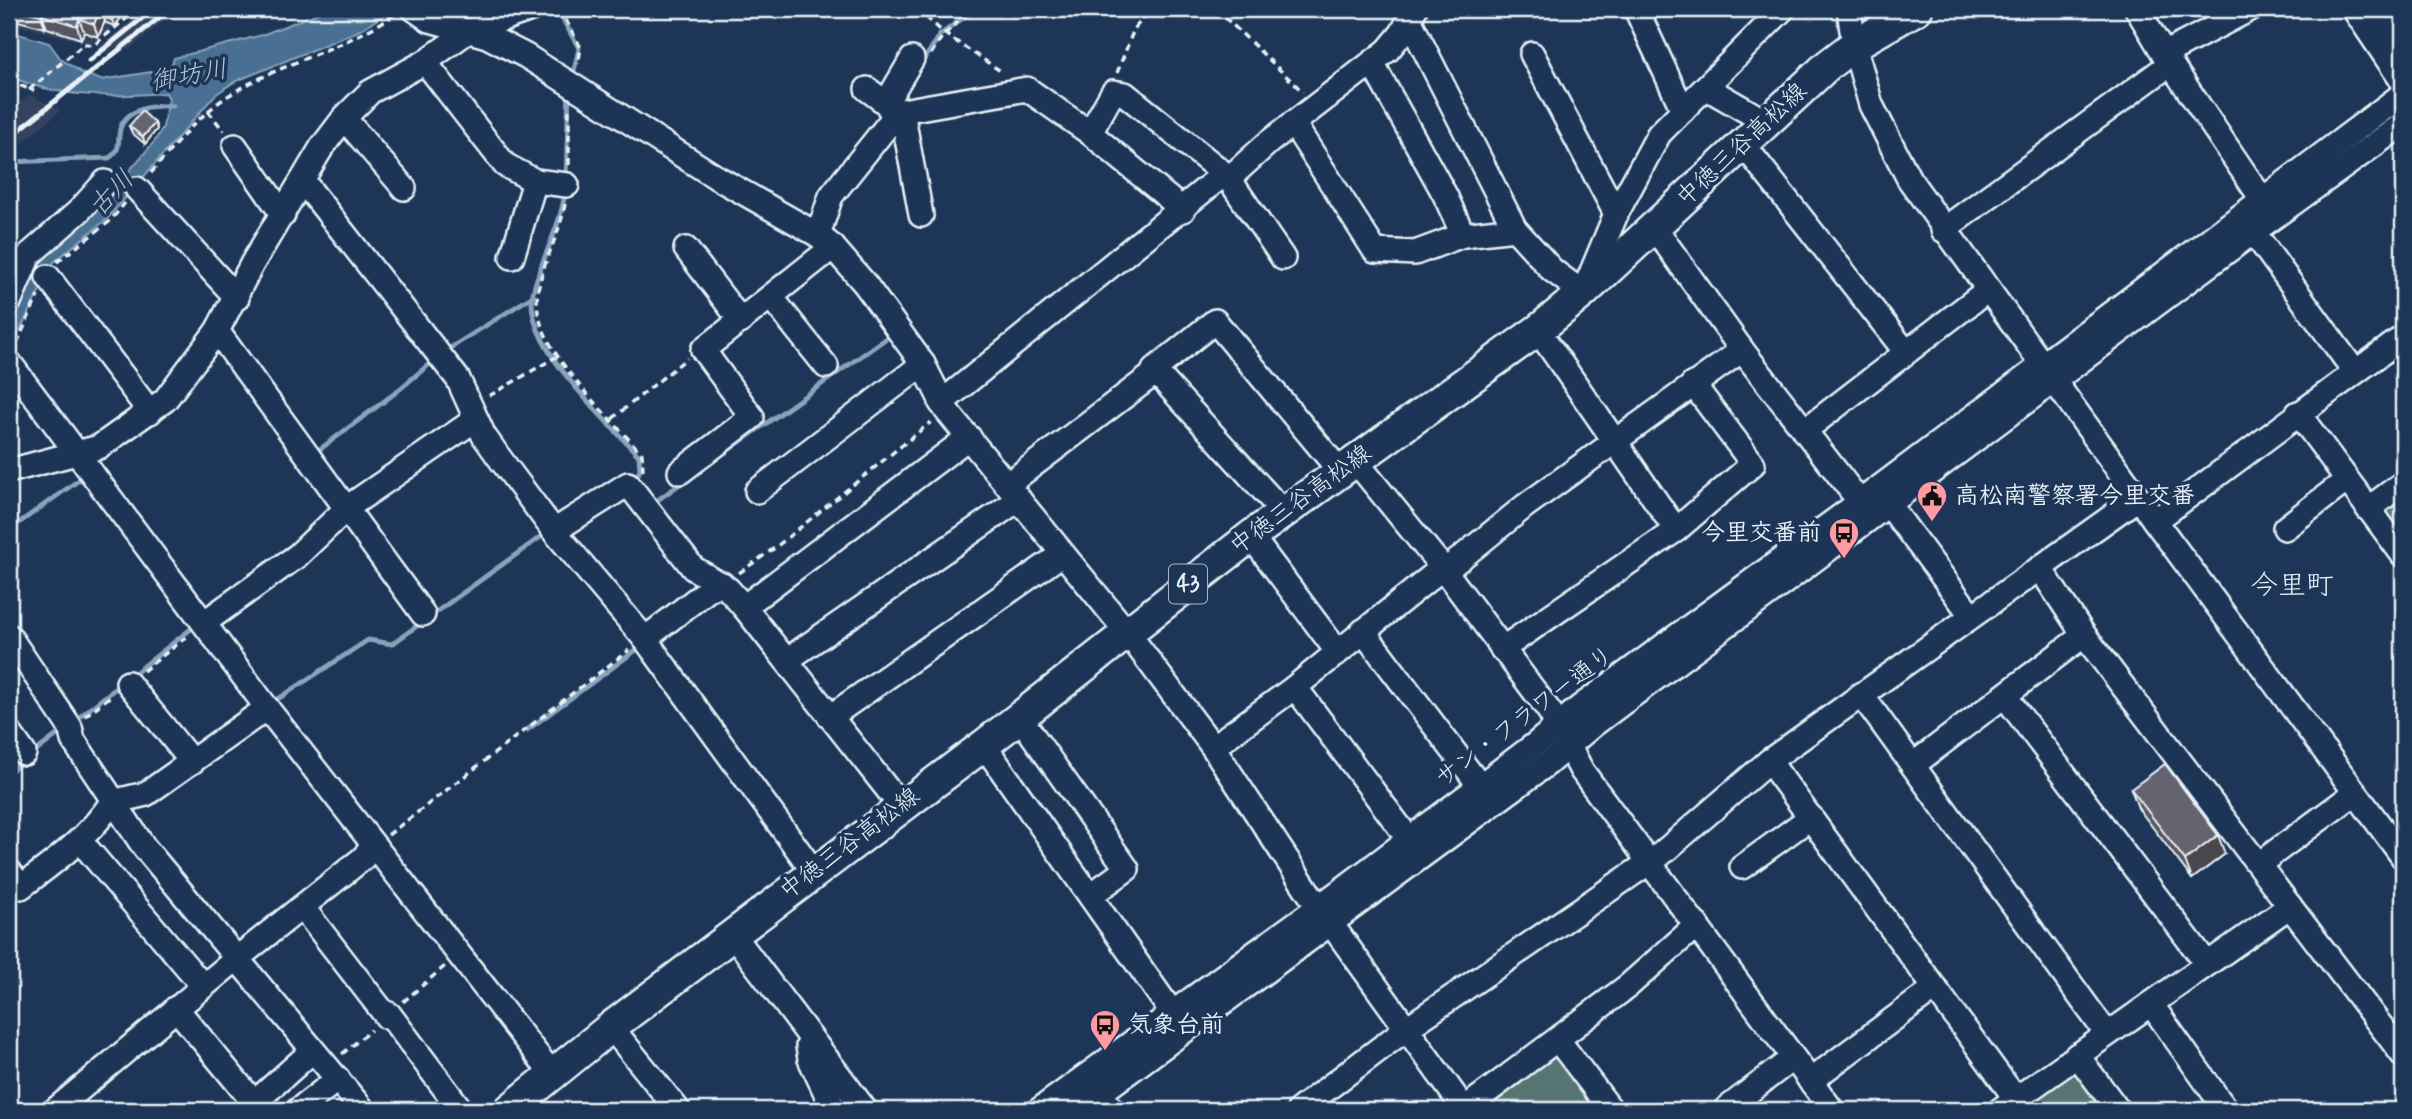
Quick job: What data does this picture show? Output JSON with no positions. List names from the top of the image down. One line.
{"streets":{"main road":["中徳三谷高松線","43"],"street":["サン・フラワー通り"]},"districts":["今里町"],"water":["御坊川","古川"],"places":{"public building":["高松南警察署今里交番"],"bus stop":["今里交番前","気象台前"]}}
